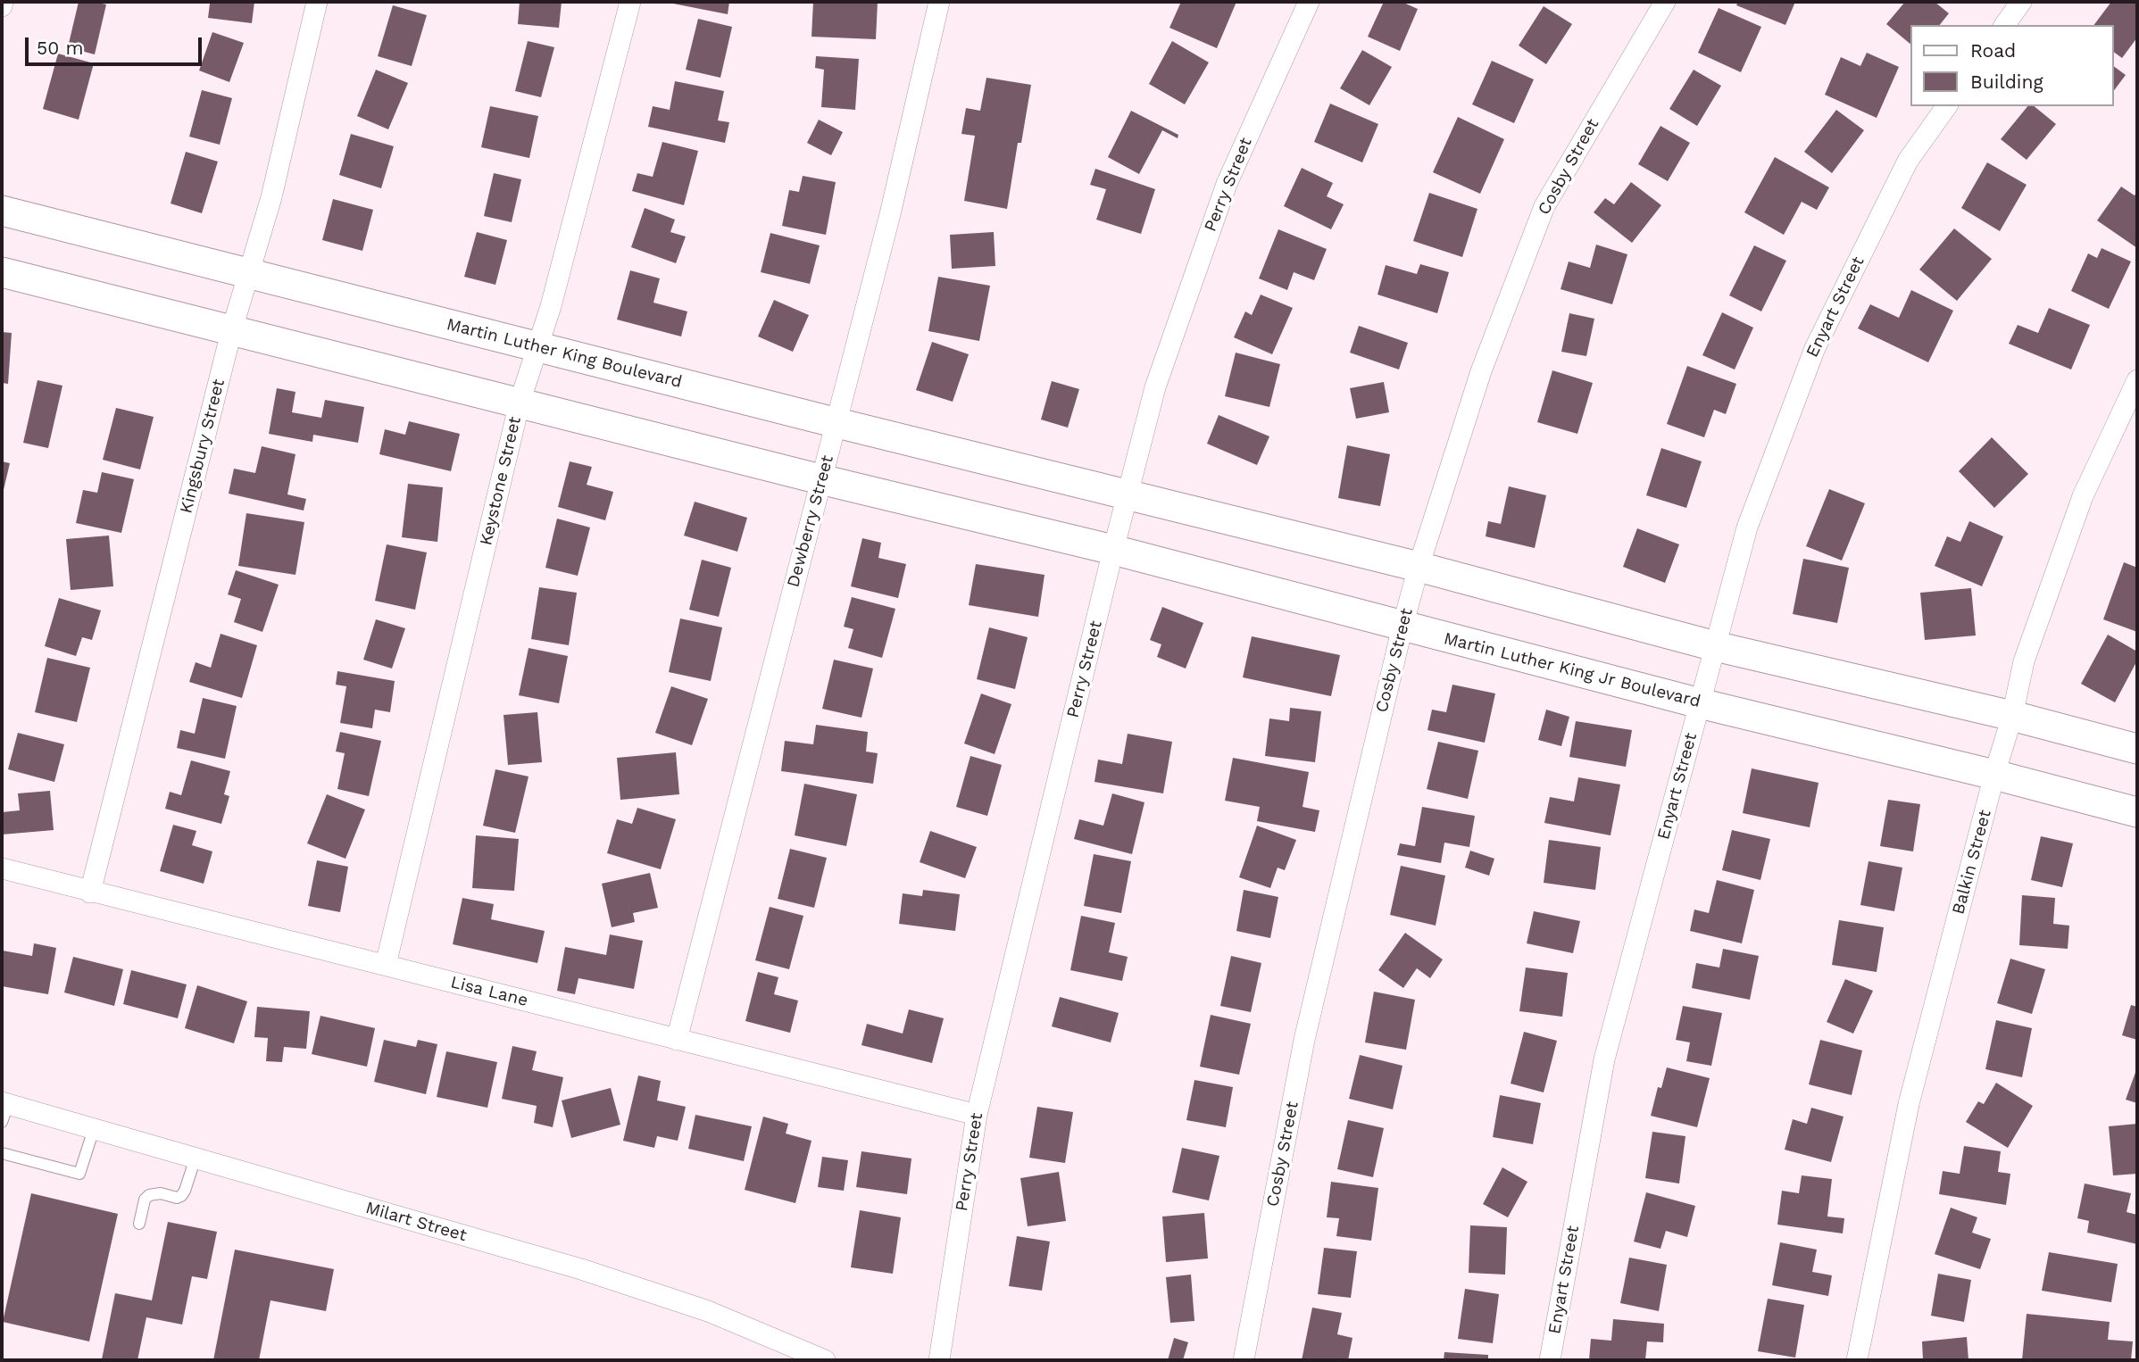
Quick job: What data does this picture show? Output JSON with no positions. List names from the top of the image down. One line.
{"streets":{"main road":["Martin Luther King Boulevard","Martin Luther King Jr Boulevard"],"street":["Cosby Street","Perry Street","Enyart Street","Kingsbury Street","Keystone Street","Dewberry Street","Balkin Street","Lisa Lane","Milart Street"]},"crossings":[["Cosby Street","Martin Luther King Jr Boulevard"],["Perry Street","Martin Luther King Boulevard"],["Perry Street","Martin Luther King Jr Boulevard"],["Perry Street","Lisa Lane"],["Enyart Street","Martin Luther King Jr Boulevard"],["Martin Luther King Boulevard","Kingsbury Street"],["Martin Luther King Boulevard","Keystone Street"],["Martin Luther King Boulevard","Dewberry Street"],["Kingsbury Street","Lisa Lane"],["Keystone Street","Lisa Lane"],["Dewberry Street","Martin Luther King Jr Boulevard"],["Dewberry Street","Lisa Lane"],["Martin Luther King Jr Boulevard","Balkin Street"]],"legend":["Road","Building"],"scale_bar":"50 m"}
